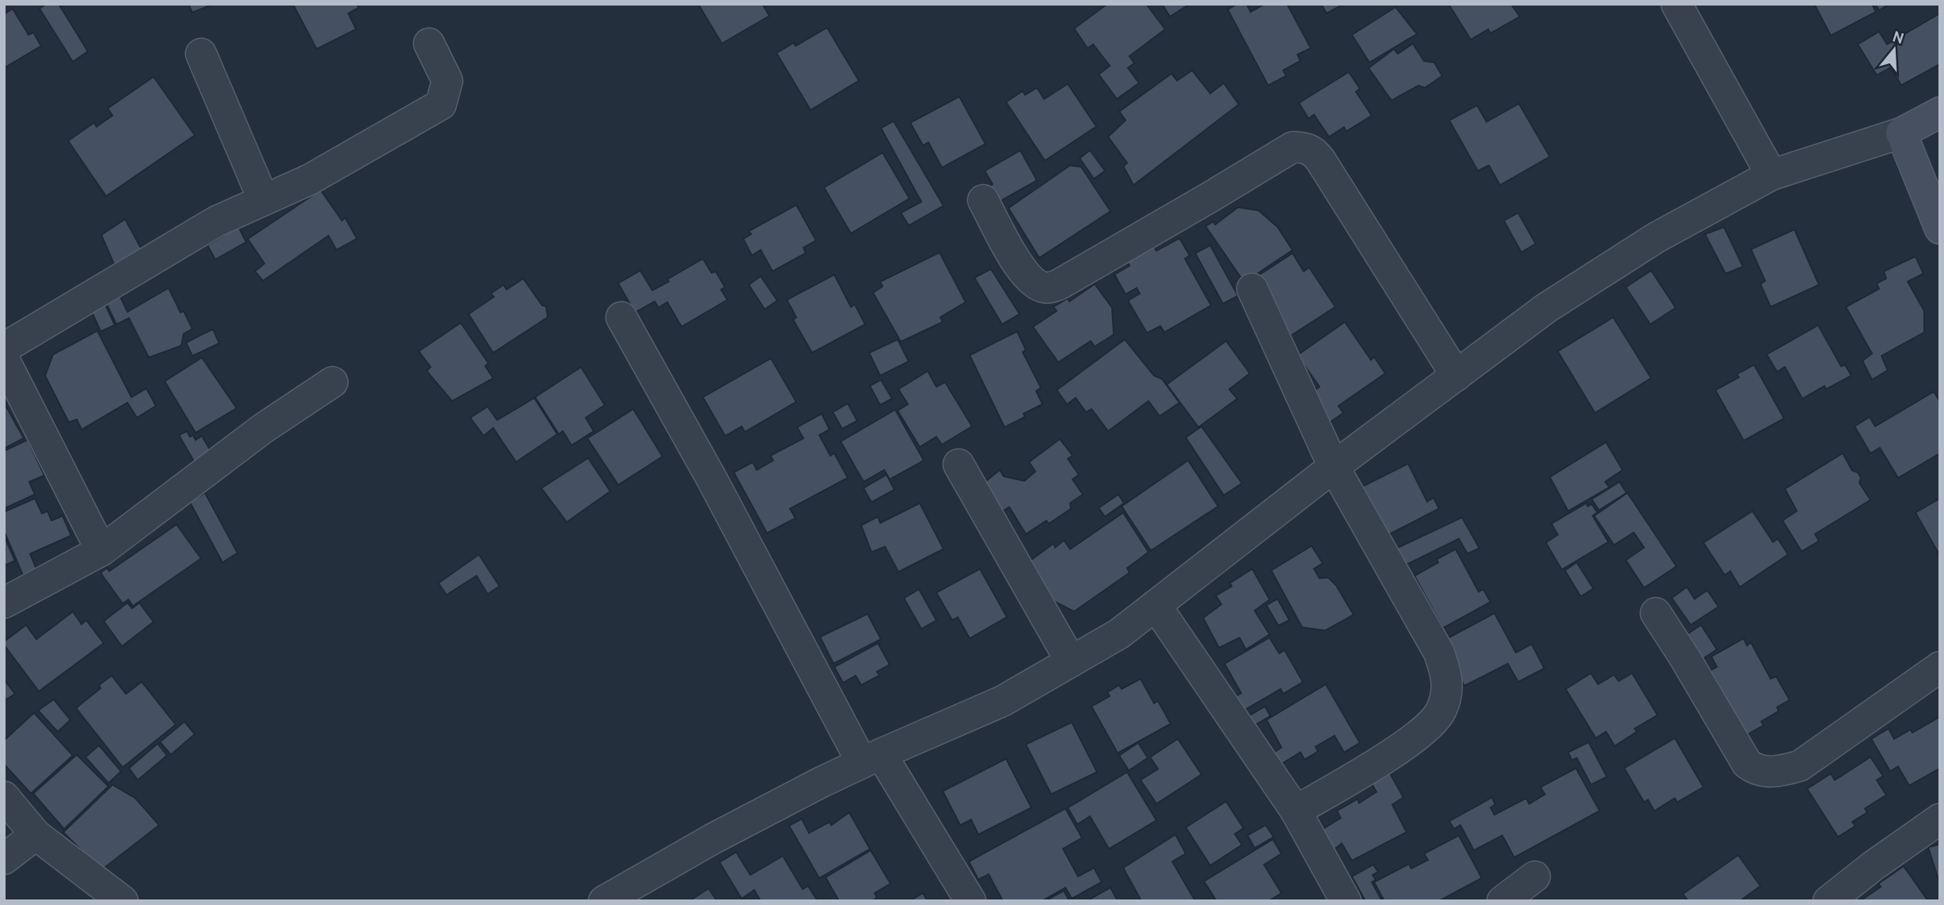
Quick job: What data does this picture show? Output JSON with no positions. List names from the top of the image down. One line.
{"north":"top"}
